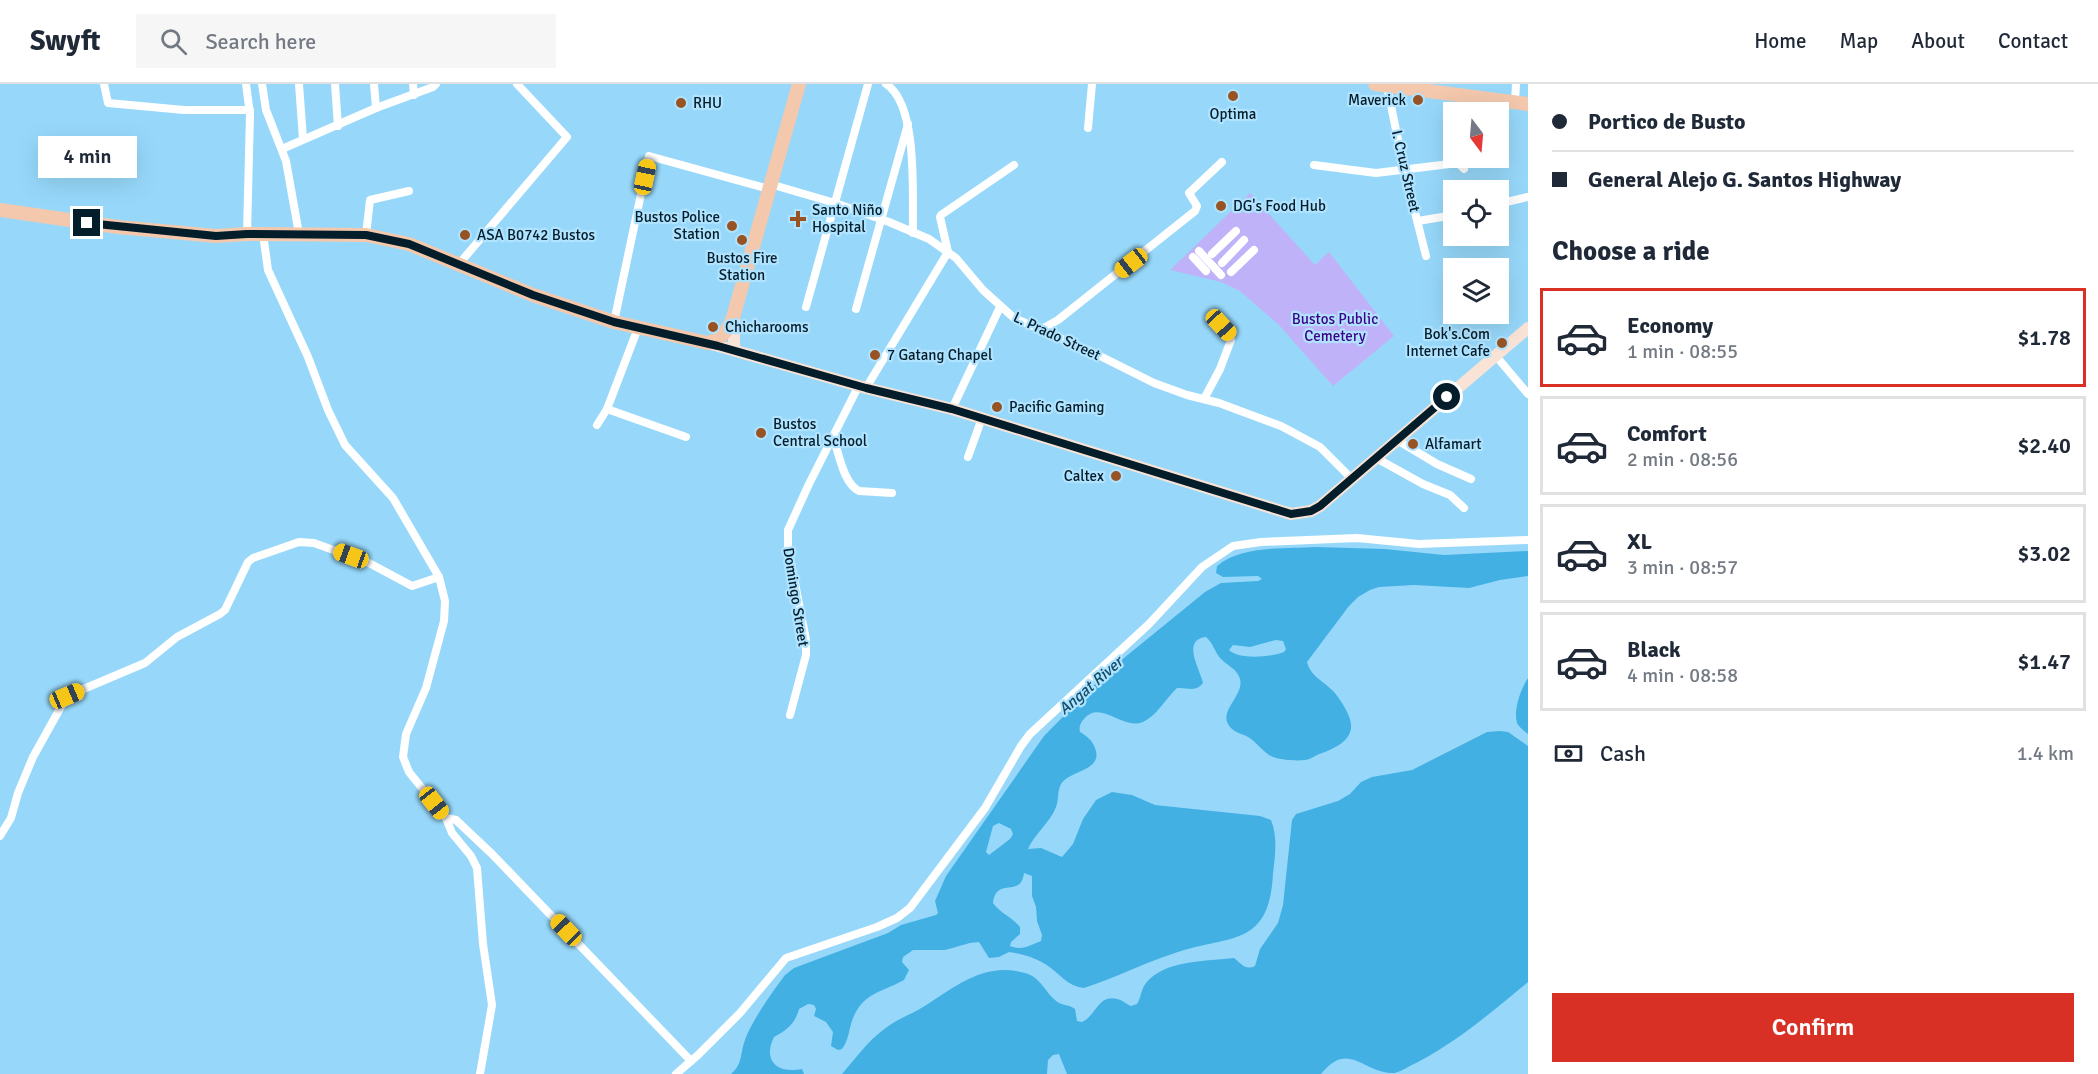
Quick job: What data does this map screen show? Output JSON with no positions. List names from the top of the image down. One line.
{"streets":{"street":["I. Cruz Street","L. Prado Street","Domingo Street"]},"crossings":[["L. Prado Street","Domingo Street"]],"water":["Angat River"],"parks":["Bustos Public Cemetery"],"places":{"other":["Optima","Maverick","RHU","DG's Food Hub","Bustos Police Station","ASA B0742 Bustos","Bustos Fire Station","Chicharooms","Bok's.Com Internet Cafe","7 Gatang Chapel","Pacific Gaming","Bustos Central School","Alfamart","Caltex"],"health":["Santo Niño Hospital"]},"north":"bottom","page":{"header":"Swyft","search":"Search here","nav":["Home","Map","About","Contact"],"banner":["Portico de Busto","General Alejo G. Santos Highway"],"bubble":"4 min","heading":"Choose a ride","list":[{"name":"Economy","note":"1 min · 08:55","value":"$1.78"},{"name":"Comfort","note":"2 min · 08:56","value":"$2.40"},{"name":"XL","note":"3 min · 08:57","value":"$3.02"},{"name":"Black","note":"4 min · 08:58","value":"$1.47"}],"pay":["Cash","1.4 km"],"buttons":"Confirm"}}
